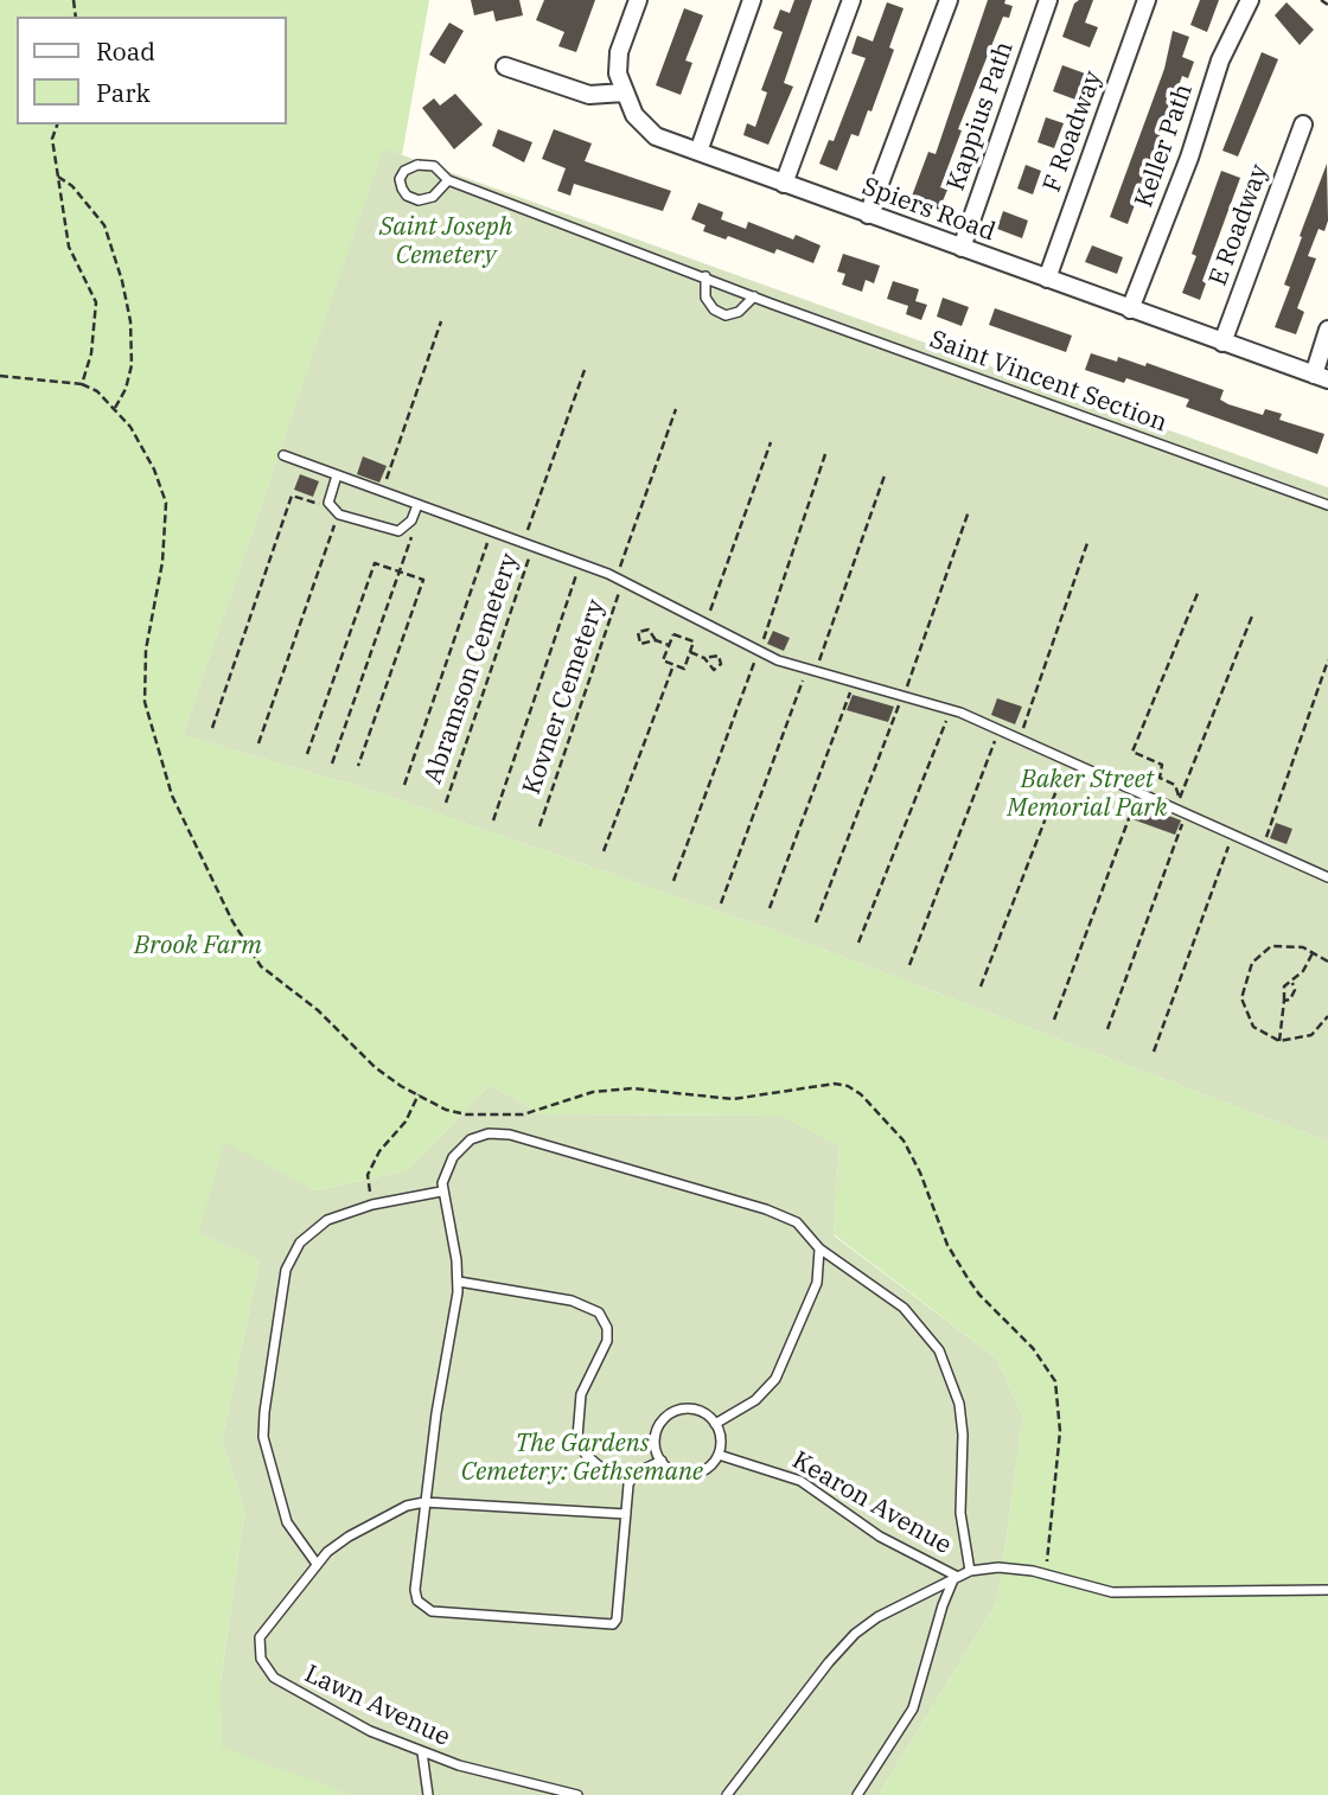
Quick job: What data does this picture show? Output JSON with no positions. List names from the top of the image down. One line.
{"streets":{"street":["Kappius Path","F Roadway","Keller Path","Spiers Road","E Roadway"],"lane":["Saint Vincent Section","Kearon Avenue","Lawn Avenue"],"path":["Abramson Cemetery","Kovner Cemetery"]},"crossings":[["Kappius Path","Spiers Road"],["F Roadway","Spiers Road"],["Keller Path","Spiers Road"],["Spiers Road","E Roadway"]],"parks":["Saint Joseph Cemetery","Baker Street Memorial Park","Brook Farm","The Gardens Cemetery: Gethsemane"],"legend":["Road","Park"]}
